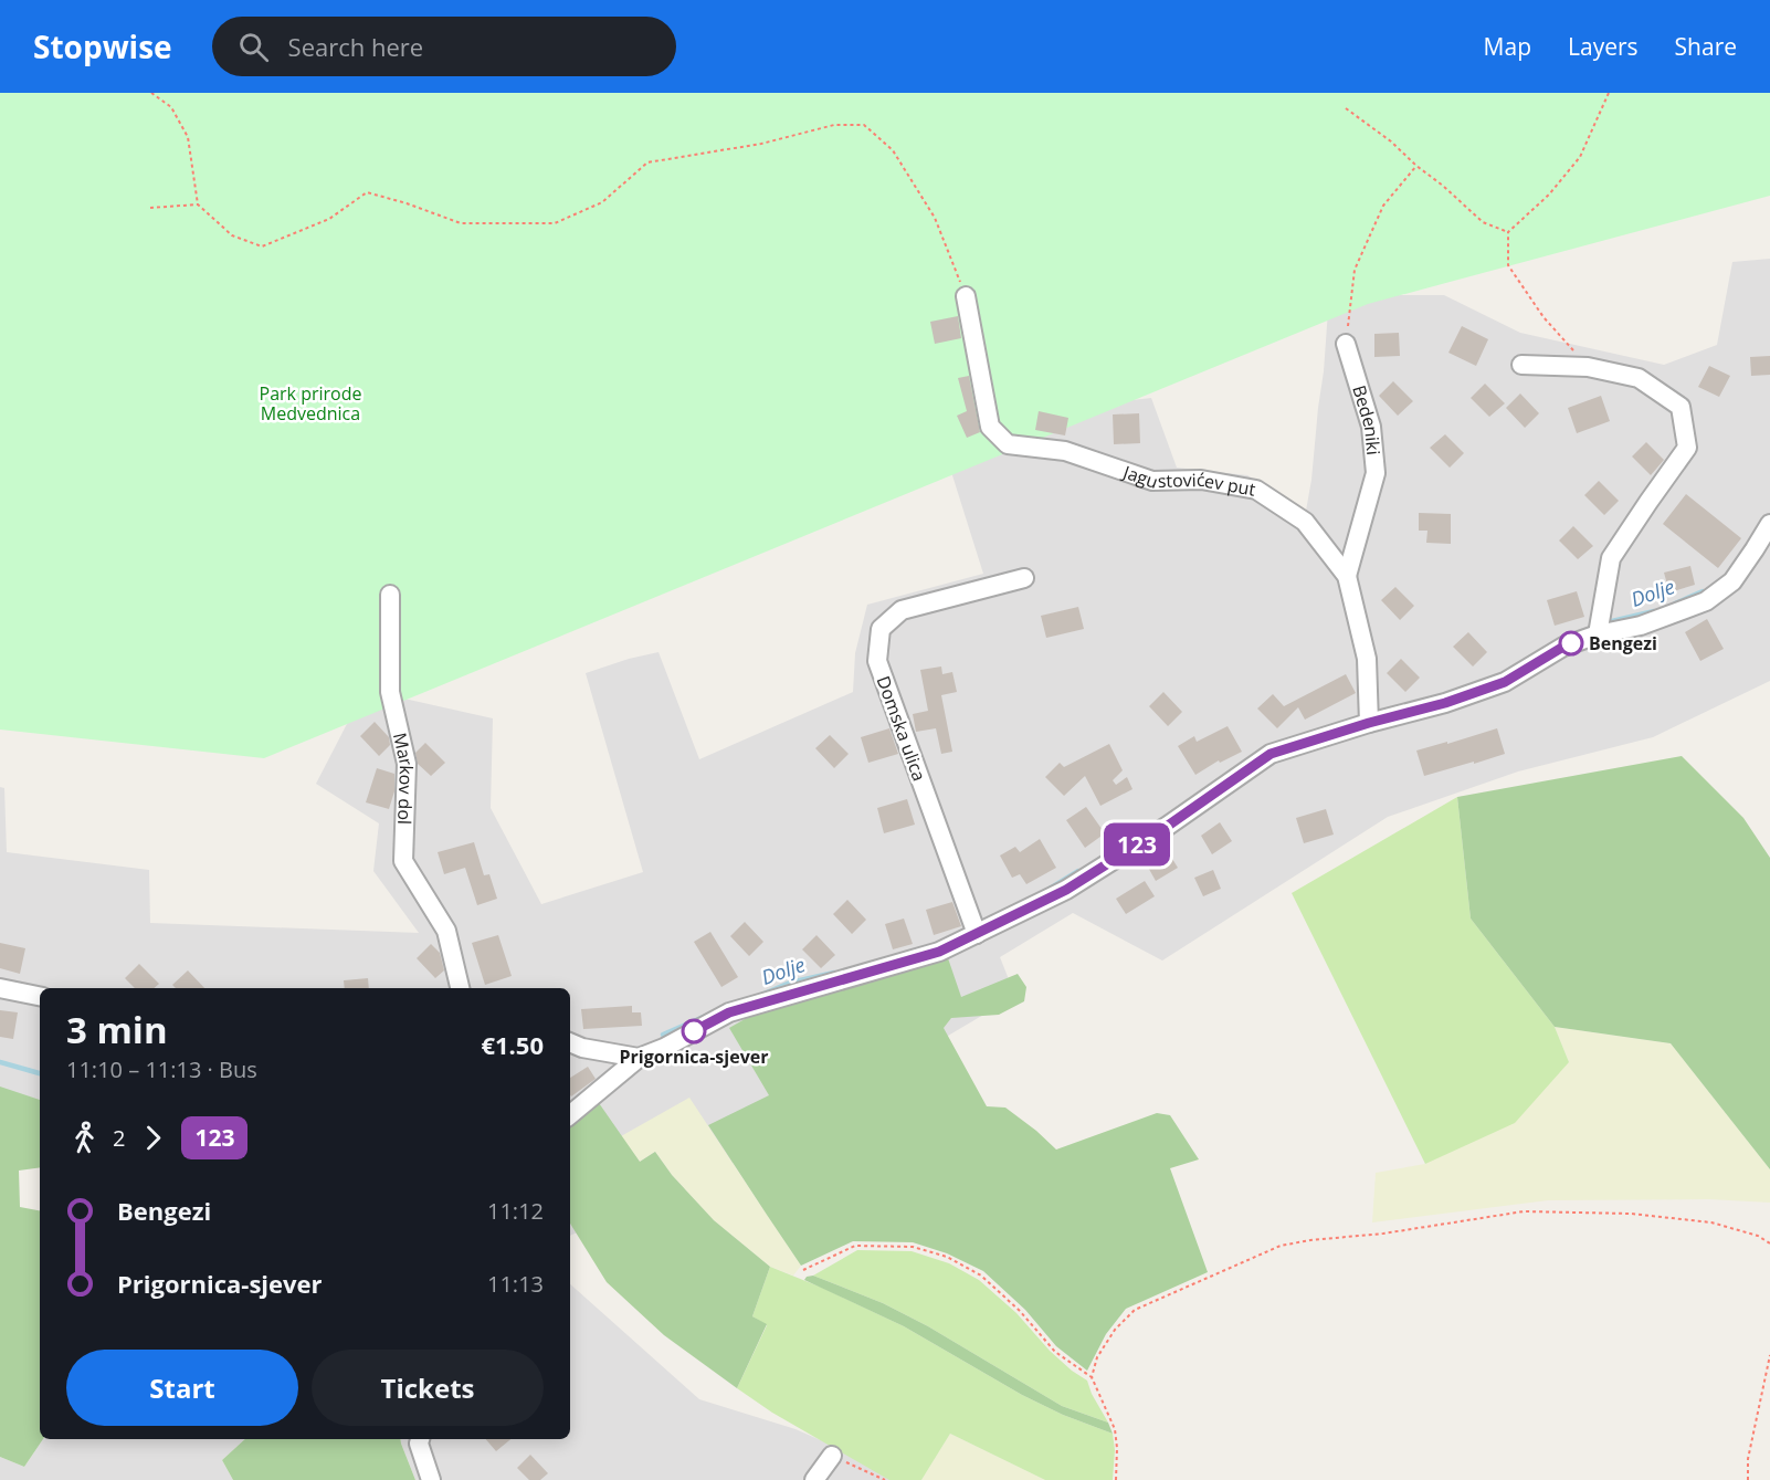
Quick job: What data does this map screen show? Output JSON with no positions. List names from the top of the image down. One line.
{"streets":{"street":["Bedeniki","Jagustovićev put","Domska ulica","Markov dol"]},"crossings":[["Bedeniki","Jagustovićev put"]],"water":["Dolje"],"parks":["Park prirode Medvednica"],"places":["Bengezi","Prigornica-sjever"],"lines":["bus line 123"],"page":{"header":"Stopwise","search":"Search here","nav":["Map","Layers","Share"],"on_map":"123","heading":["3 min","11:10 – 11:13 · Bus","€1.50"],"legs":["2","123"],"list":[{"name":"Bengezi","value":"11:12"},{"name":"Prigornica-sjever","value":"11:13"}],"buttons":["Start","Tickets"]}}
